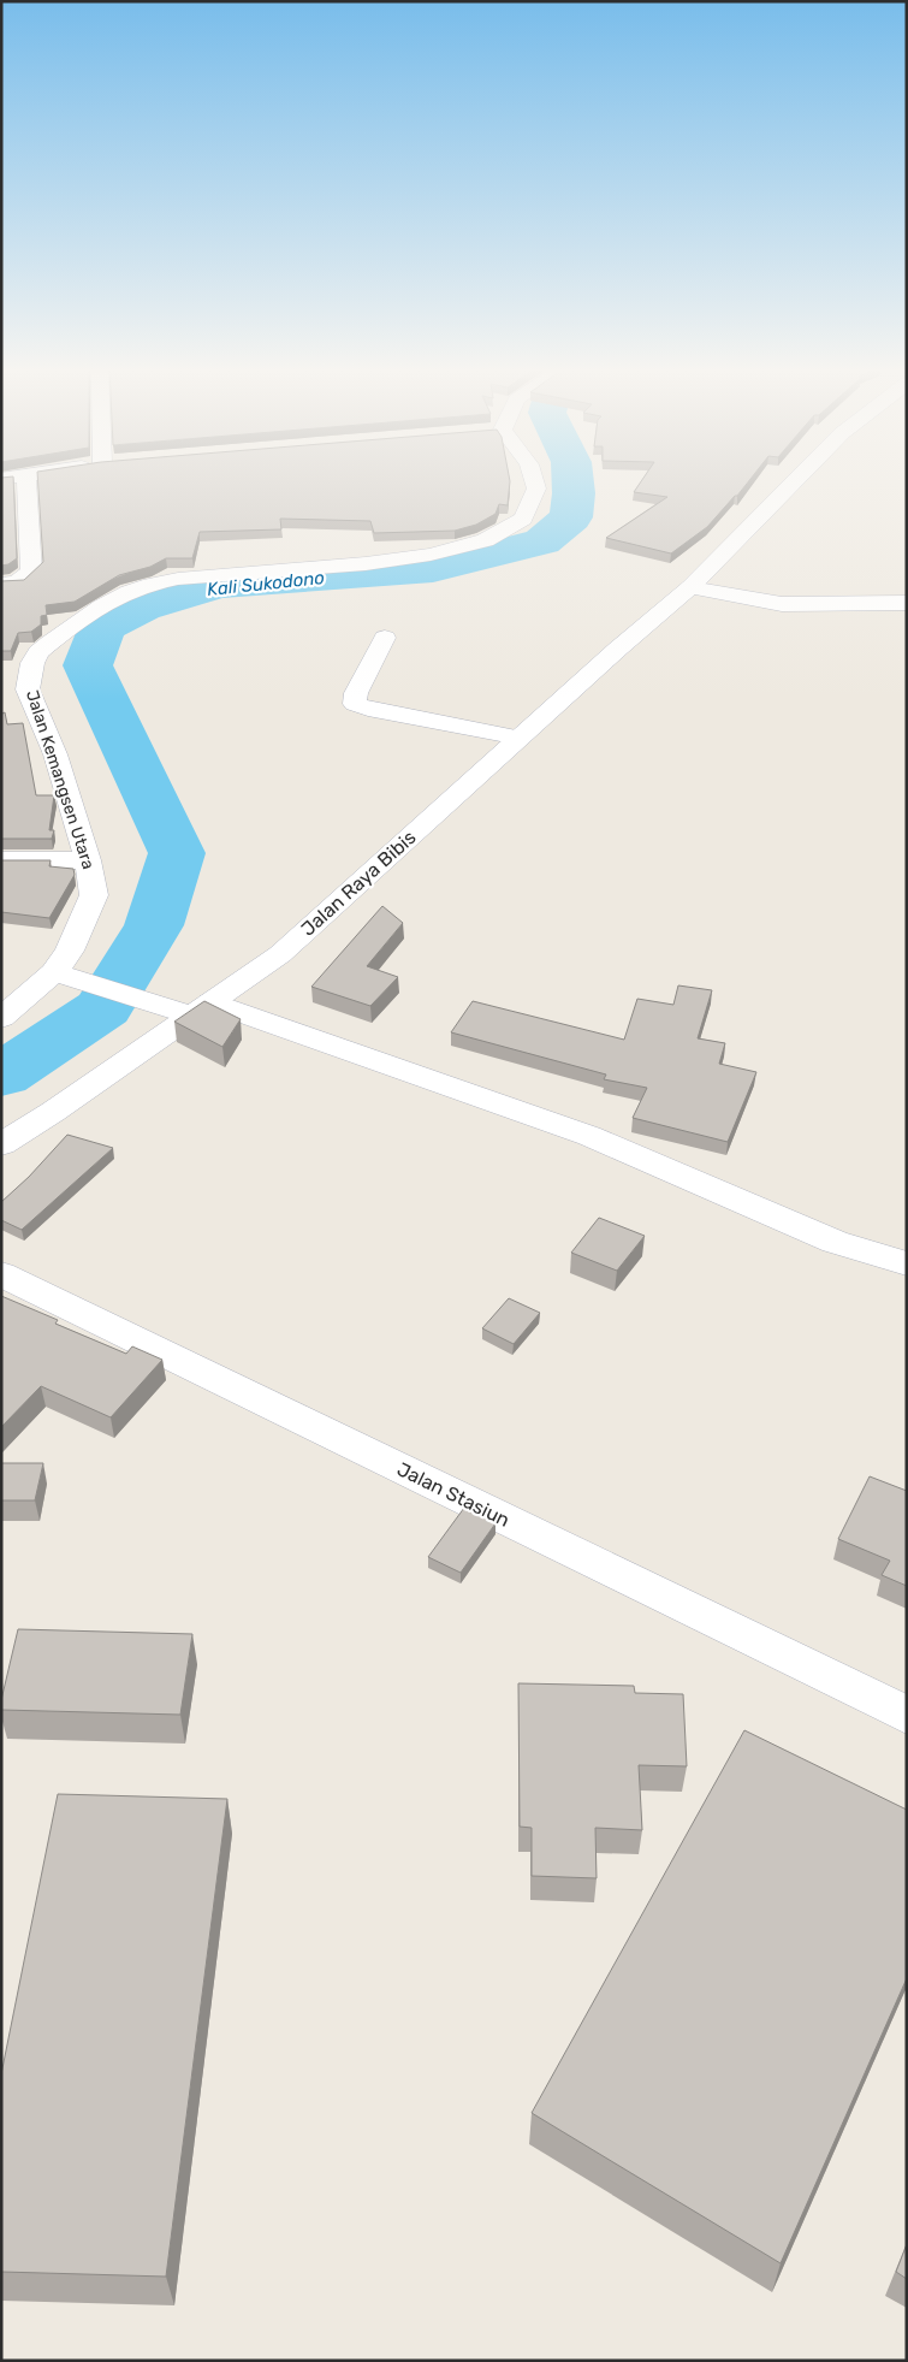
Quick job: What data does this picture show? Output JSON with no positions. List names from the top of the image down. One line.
{"streets":{"street":["Jalan Kemangsen Utara","Jalan Raya Bibis","Jalan Stasiun"]},"water":["Kali Sukodono"]}
